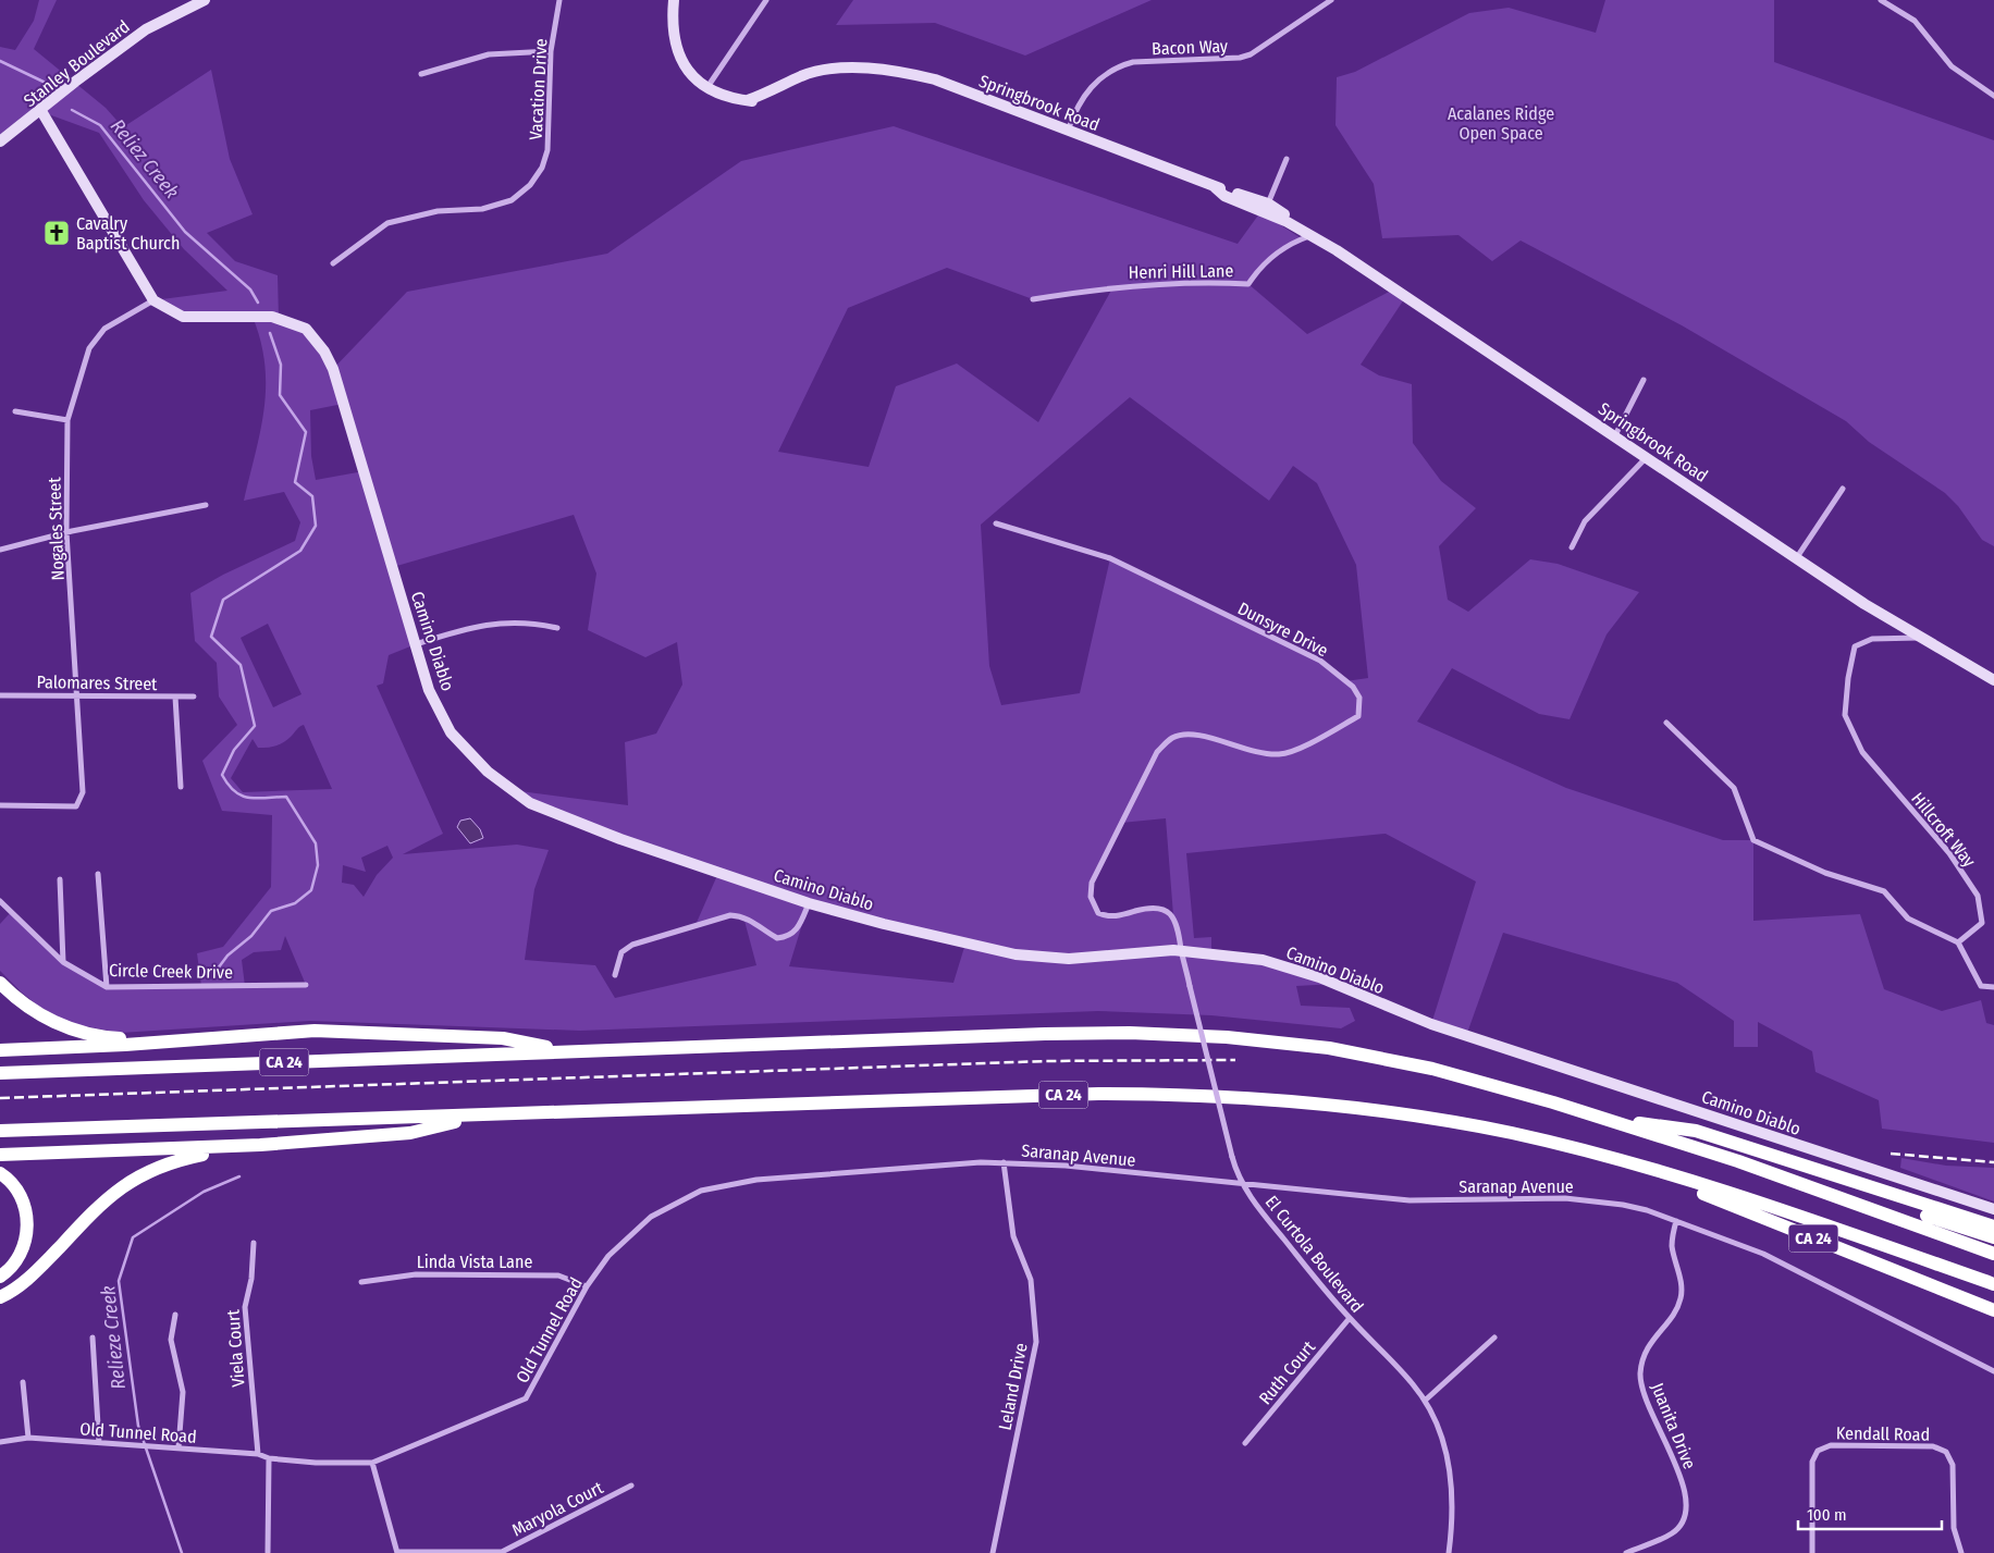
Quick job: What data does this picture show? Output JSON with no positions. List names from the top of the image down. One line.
{"streets":{"highway":["CA 24"],"street":["Bacon Way","Stanley Boulevard","Vacation Drive","Springbrook Road","Henri Hill Lane","Nogales Street","Dunsyre Drive","Camino Diablo","Palomares Street","Hillcroft Way","Circle Creek Drive","Saranap Avenue","El Curtola Boulevard","Linda Vista Lane","Old Tunnel Road","Viela Court","Ruth Court","Leland Drive","Juanita Drive","Kendall Road","Maryola Court"]},"crossings":[["Bacon Way","Springbrook Road"],["Springbrook Road","Henri Hill Lane"],["Springbrook Road","Hillcroft Way"],["Nogales Street","Camino Diablo"],["Nogales Street","Palomares Street"],["Dunsyre Drive","Camino Diablo"],["Dunsyre Drive","El Curtola Boulevard"],["Camino Diablo","El Curtola Boulevard"],["Saranap Avenue","El Curtola Boulevard"],["Saranap Avenue","Old Tunnel Road"],["Saranap Avenue","Leland Drive"],["Saranap Avenue","Juanita Drive"],["El Curtola Boulevard","Ruth Court"],["Linda Vista Lane","Old Tunnel Road"],["Old Tunnel Road","Viela Court"],["Old Tunnel Road","Leland Drive"]],"water":["Reliez Creek","Relieze Creek"],"parks":["Acalanes Ridge Open Space"],"places":{"church":["Cavalry Baptist Church"]},"scale_bar":"100 m"}
